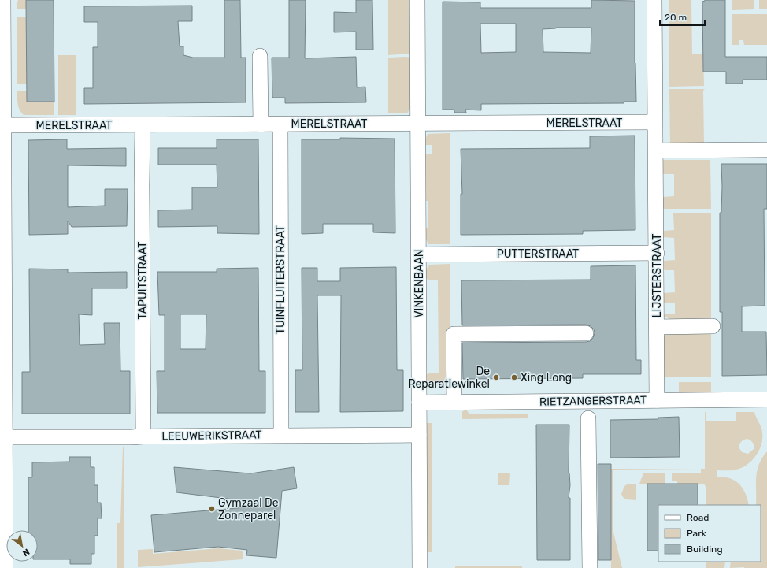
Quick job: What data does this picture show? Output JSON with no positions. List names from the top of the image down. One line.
{"streets":{"street":["MERELSTRAAT","PUTTERSTRAAT","LIJSTERSTRAAT","TUINFLUITERSTRAAT","TAPUITSTRAAT","VINKENBAAN","RIETZANGERSTRAAT","LEEUWERIKSTRAAT"]},"crossings":[["MERELSTRAAT","LIJSTERSTRAAT"],["MERELSTRAAT","TUINFLUITERSTRAAT"],["MERELSTRAAT","TAPUITSTRAAT"],["MERELSTRAAT","VINKENBAAN"],["PUTTERSTRAAT","LIJSTERSTRAAT"],["PUTTERSTRAAT","VINKENBAAN"],["LIJSTERSTRAAT","RIETZANGERSTRAAT"],["TUINFLUITERSTRAAT","LEEUWERIKSTRAAT"],["TAPUITSTRAAT","LEEUWERIKSTRAAT"],["VINKENBAAN","RIETZANGERSTRAAT"],["VINKENBAAN","LEEUWERIKSTRAAT"]],"places":["De Reparatiewinkel","Xing Long","Gymzaal De Zonneparel"],"legend":["Road","Park","Building"],"scale_bar":"20 m","north":"bottom right"}
